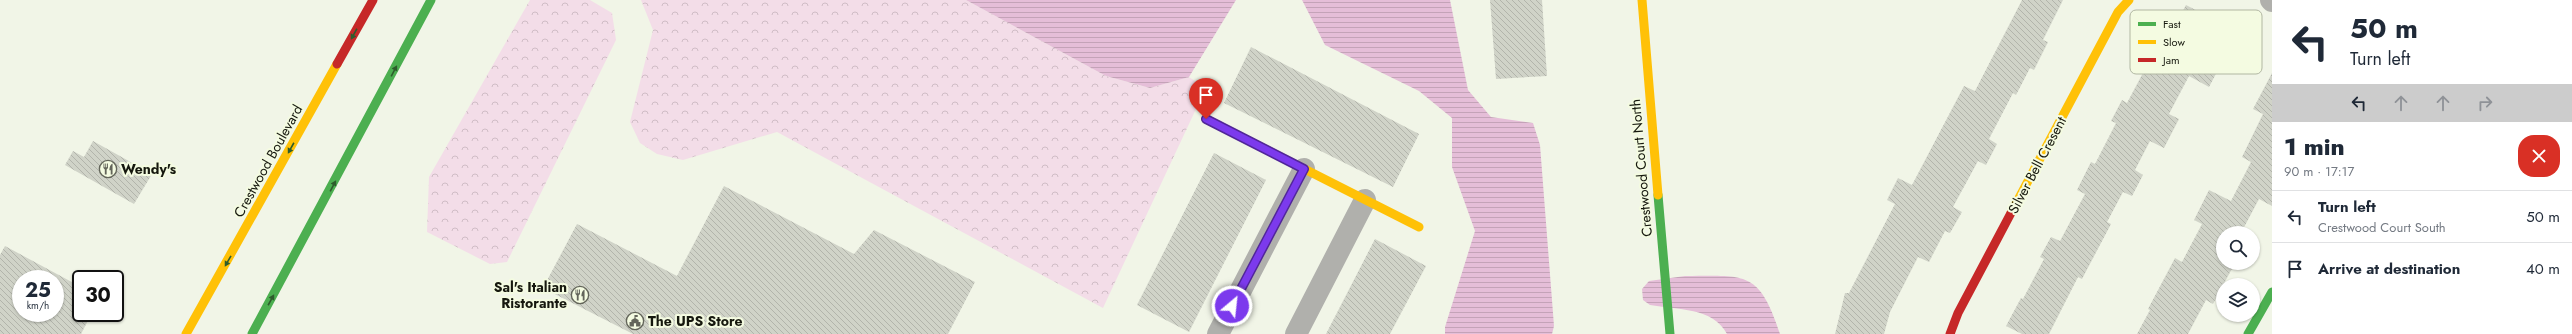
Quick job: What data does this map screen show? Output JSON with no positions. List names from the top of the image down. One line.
{"streets":{"street":["Crestwood Boulevard","Silver Bell Cresent","Crestwood Court North"]},"places":{"restaurant":["Wendy's","Sal's Italian Ristorante"],"public building":["The UPS Store"]},"legend":["Fast","Slow","Jam"],"page":{"turn":["50 m","Turn left"],"heading":["1 min","90 m · 17:17"],"list":[{"name":"Turn left","note":"Crestwood Court South","value":"50 m"},{"name":"Arrive at destination","value":"40 m"}],"speed":"25 km/h","limit":"30"}}
